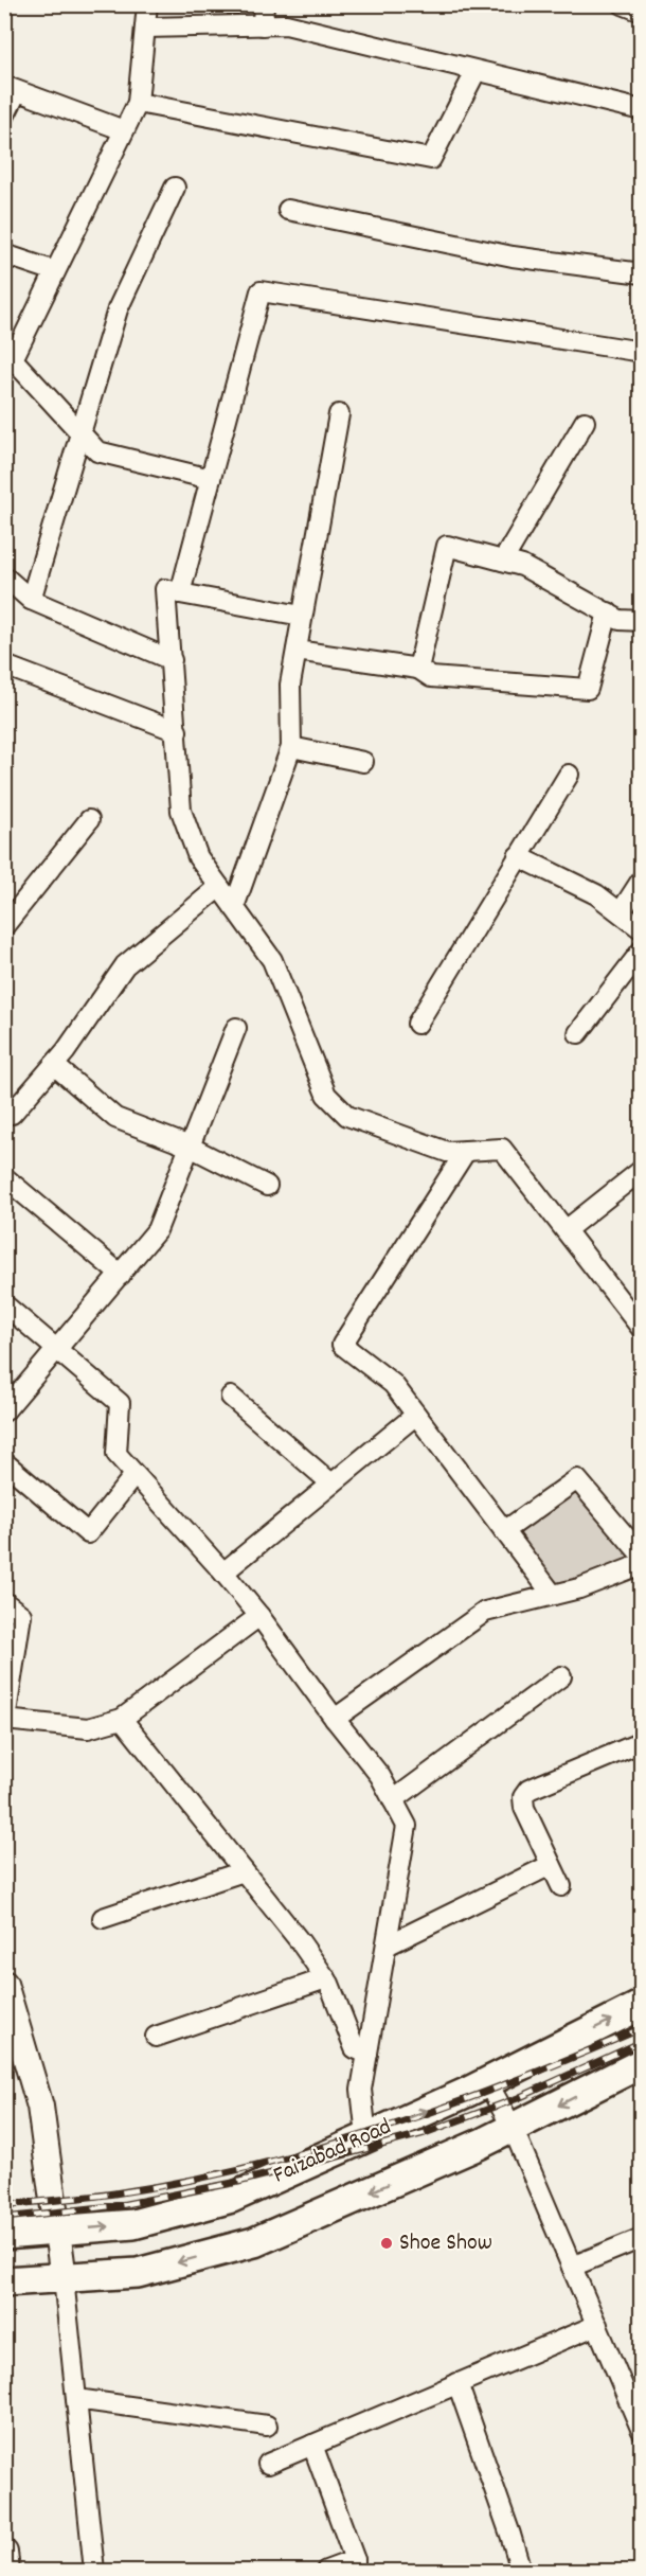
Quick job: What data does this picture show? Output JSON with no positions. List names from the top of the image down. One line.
{"streets":{"main road":["Faizabad Road"]},"places":["Shoe Show"]}
